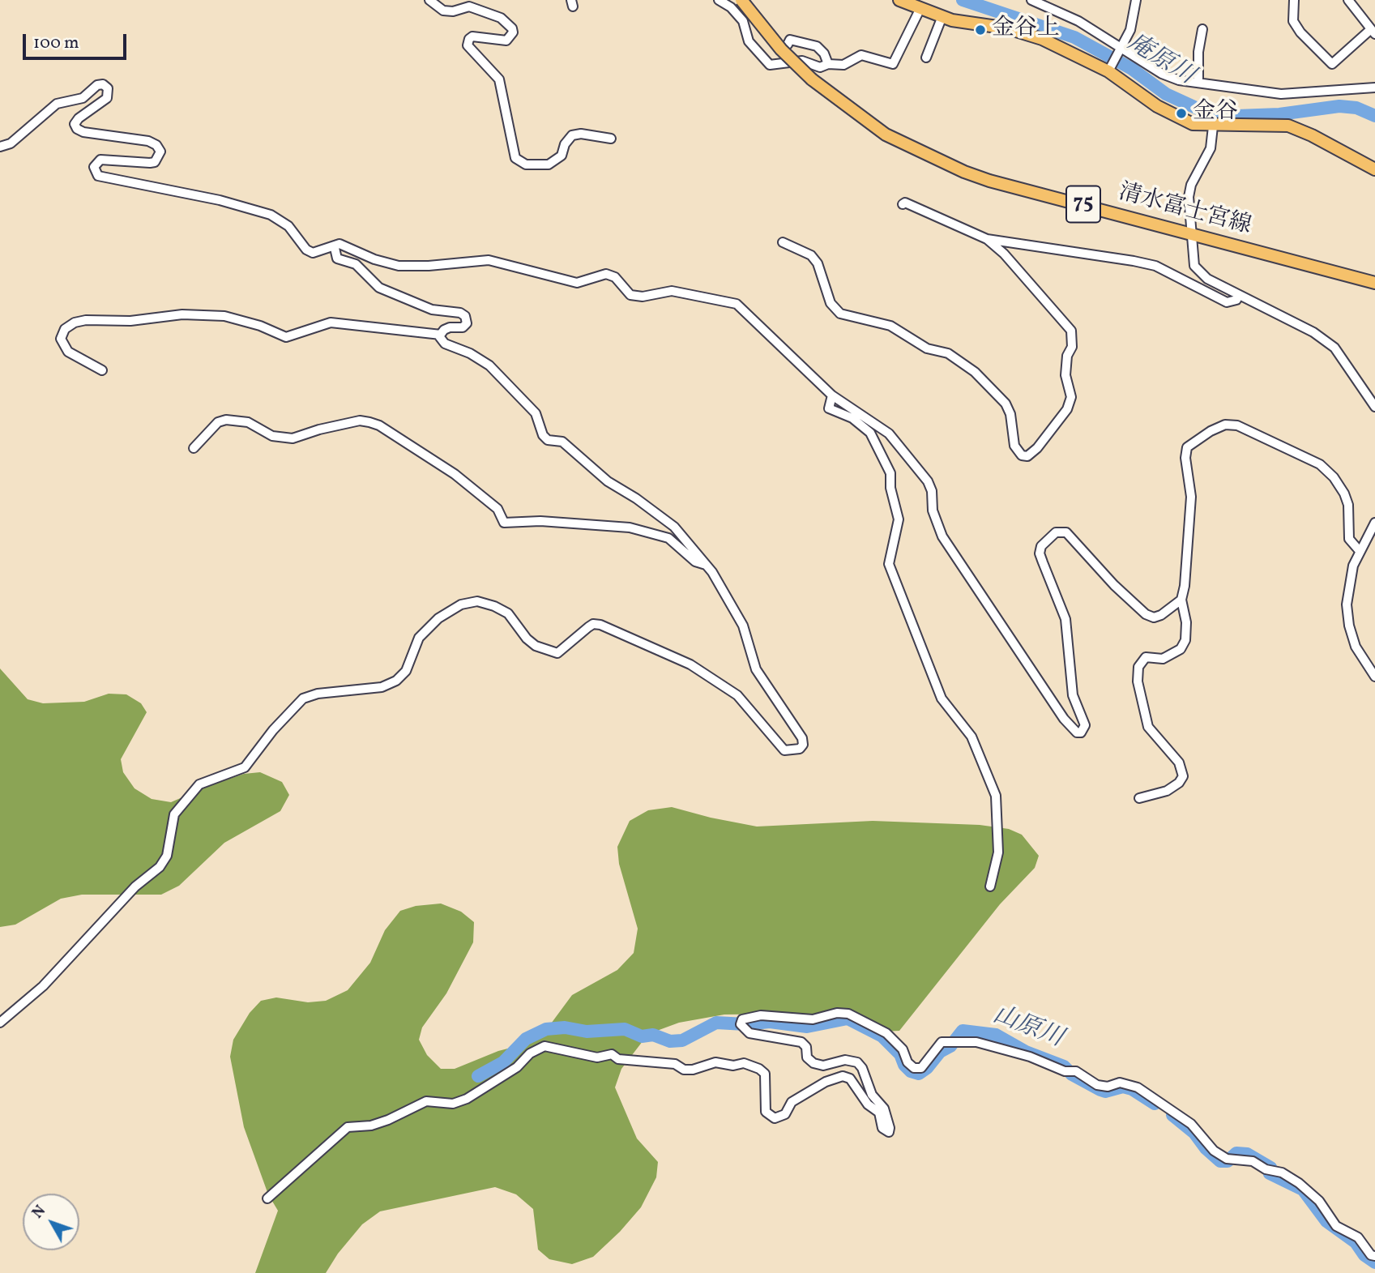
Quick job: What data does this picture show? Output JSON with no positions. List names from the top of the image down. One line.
{"streets":{"main road":["75","清水富士宮線"]},"water":["庵原川","山原川"],"places":["金谷上","金谷"],"scale_bar":"100 m","north":"top left"}
